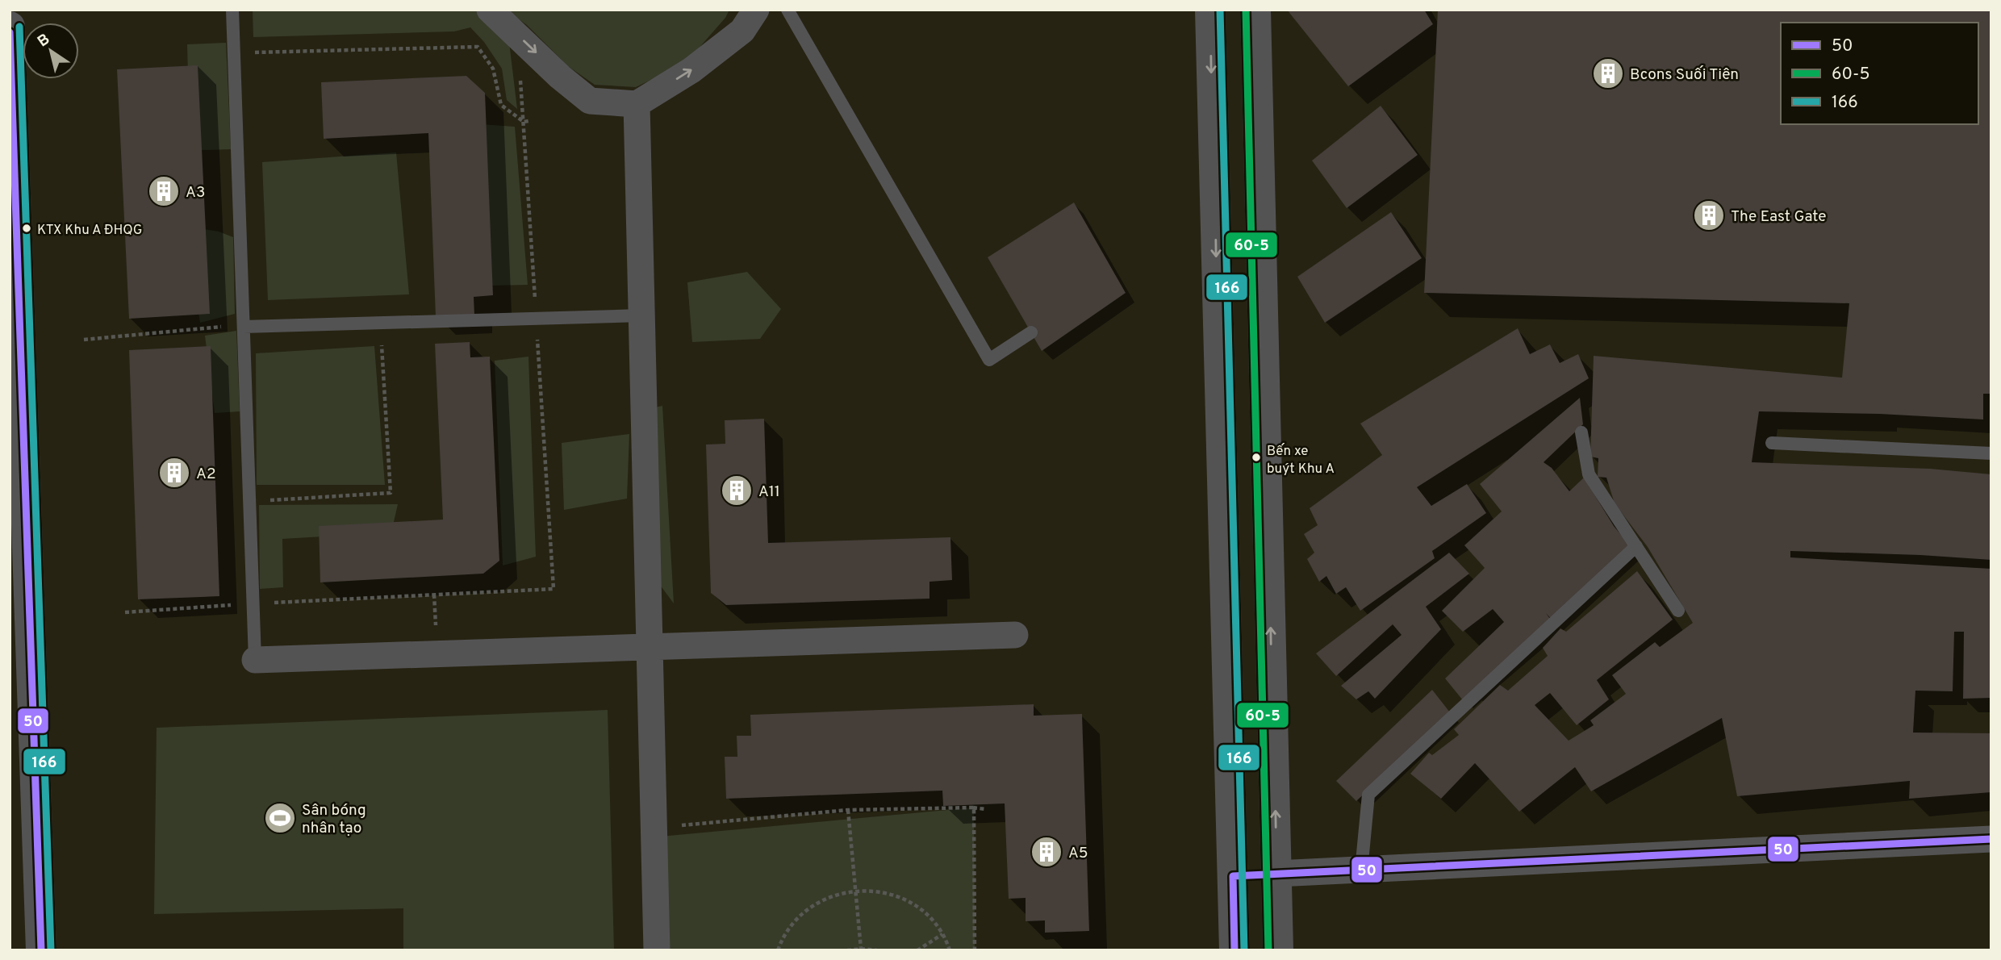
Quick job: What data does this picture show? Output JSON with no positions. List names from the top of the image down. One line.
{"places":{"building":["Bcons Suối Tiên","A3","The East Gate","A2","A11","A5"],"other":["KTX Khu A ĐHQG","Bến xe buýt Khu A"],"sports":["Sân bóng nhân tạo"]},"lines":["transit line 60-5","transit line 166","transit line 50"],"legend":["50","60-5","166"],"north":"top left"}
